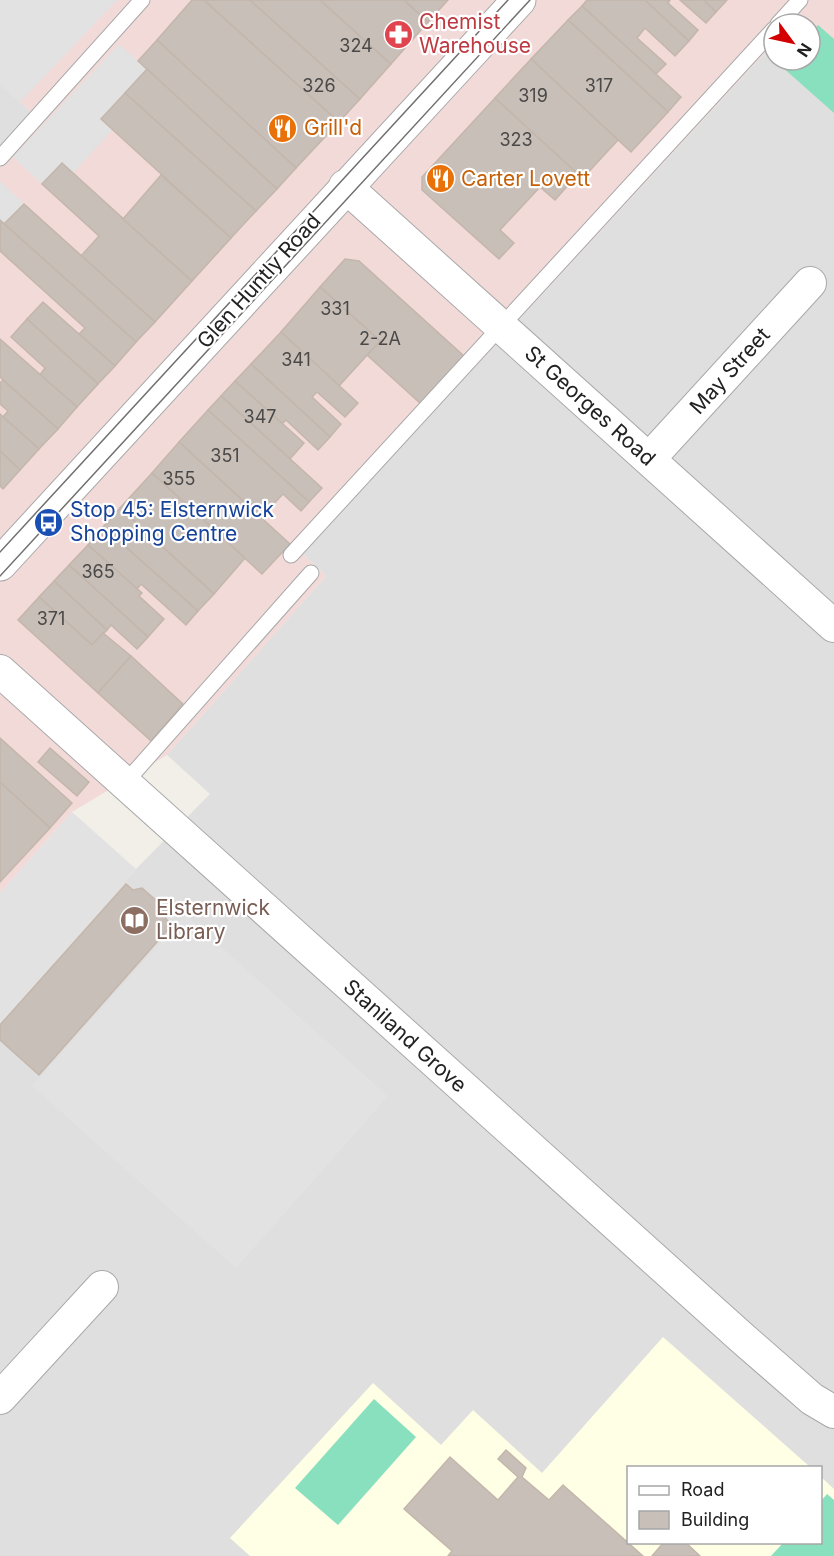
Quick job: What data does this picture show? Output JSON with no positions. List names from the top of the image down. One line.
{"streets":{"street":["Glen Huntly Road","May Street","St Georges Road","Staniland Grove"]},"crossings":[["Glen Huntly Road","St Georges Road"],["May Street","St Georges Road"]],"places":{"pharmacy":["Chemist Warehouse"],"restaurant":["Grill'd","Carter Lovett"],"bus stop":["Stop 45: Elsternwick Shopping Centre"],"library":["Elsternwick Library"]},"house_numbers":["324","326","317","319","323","331","2-2A","341","347","351","355","365","371"],"legend":["Road","Building"],"north":"bottom right"}
